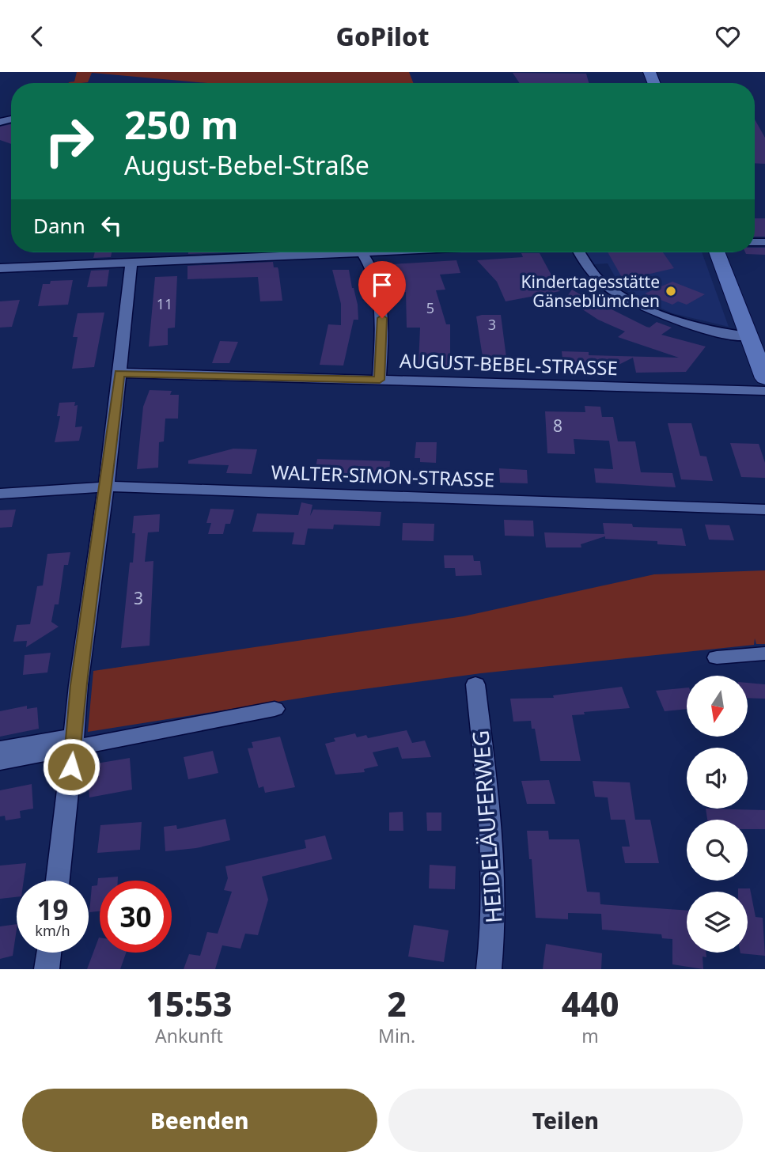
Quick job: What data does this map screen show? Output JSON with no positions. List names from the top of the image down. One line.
{"streets":{"street":["AUGUST-BEBEL-STRASSE","WALTER-SIMON-STRASSE","HEIDELÄUFERWEG"]},"places":["Kindertagesstätte Gänseblümchen"],"house_numbers":["11","5","3","8","3"],"north":"bottom","page":{"header":"GoPilot","turn":["250 m","August-Bebel-Straße"],"then":"Dann","speed":"19 km/h","limit":"30","eta":["15:53","Ankunft","2","Min.","440","m"],"buttons":["Beenden","Teilen"]}}
